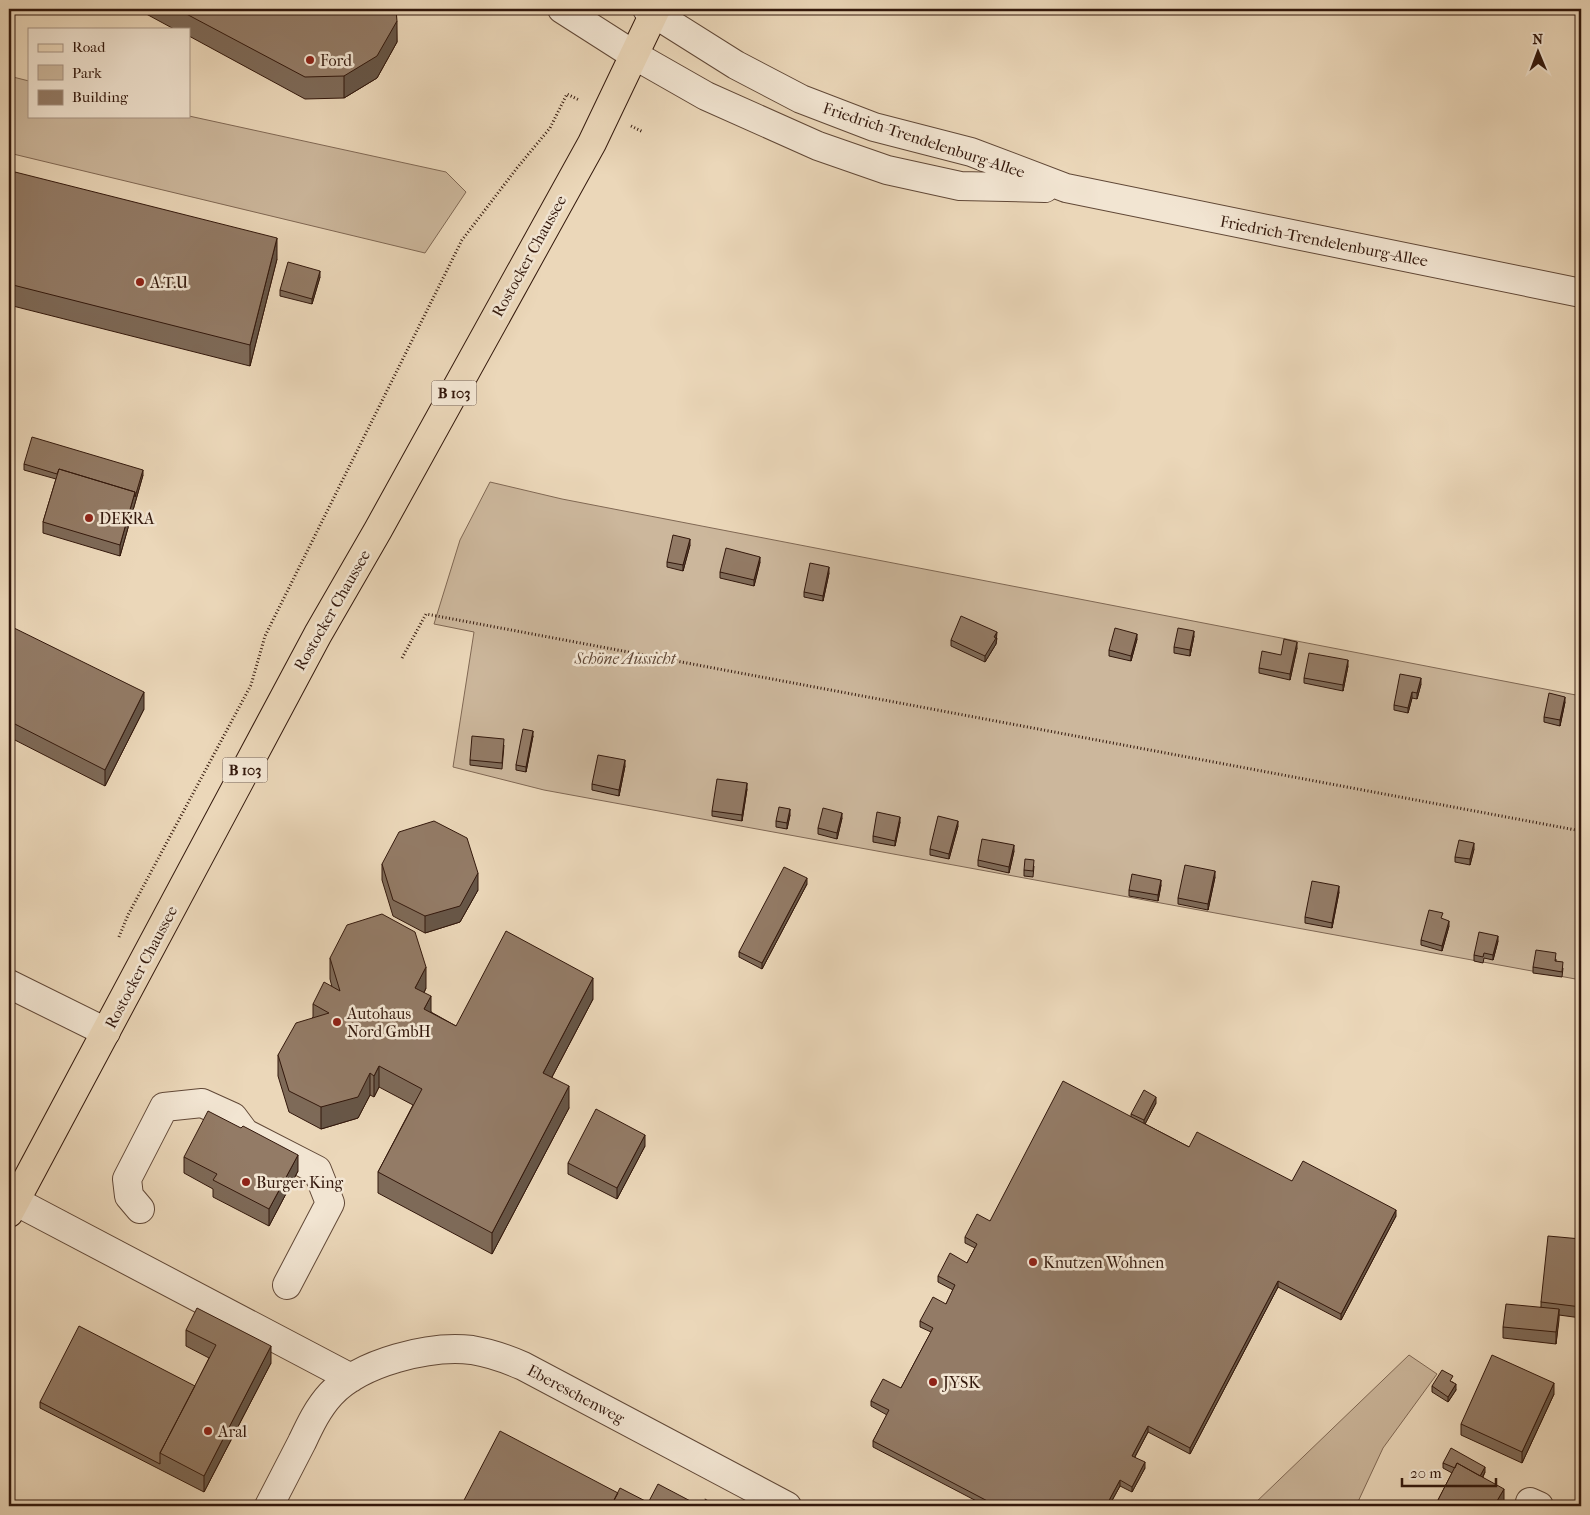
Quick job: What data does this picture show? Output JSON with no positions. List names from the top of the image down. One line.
{"streets":{"main road":["Rostocker Chaussee","B 103"],"street":["Friedrich-Trendelenburg-Allee","Ebereschenweg"]},"crossings":[["Friedrich-Trendelenburg-Allee","Rostocker Chaussee"]],"parks":["Schöne Aussicht"],"places":["Ford","A.T.U","DEKRA","Autohaus Nord GmbH","Burger King","Knutzen Wohnen","JYSK","Aral"],"legend":["Road","Park","Building"],"scale_bar":"20 m","north":"top"}
